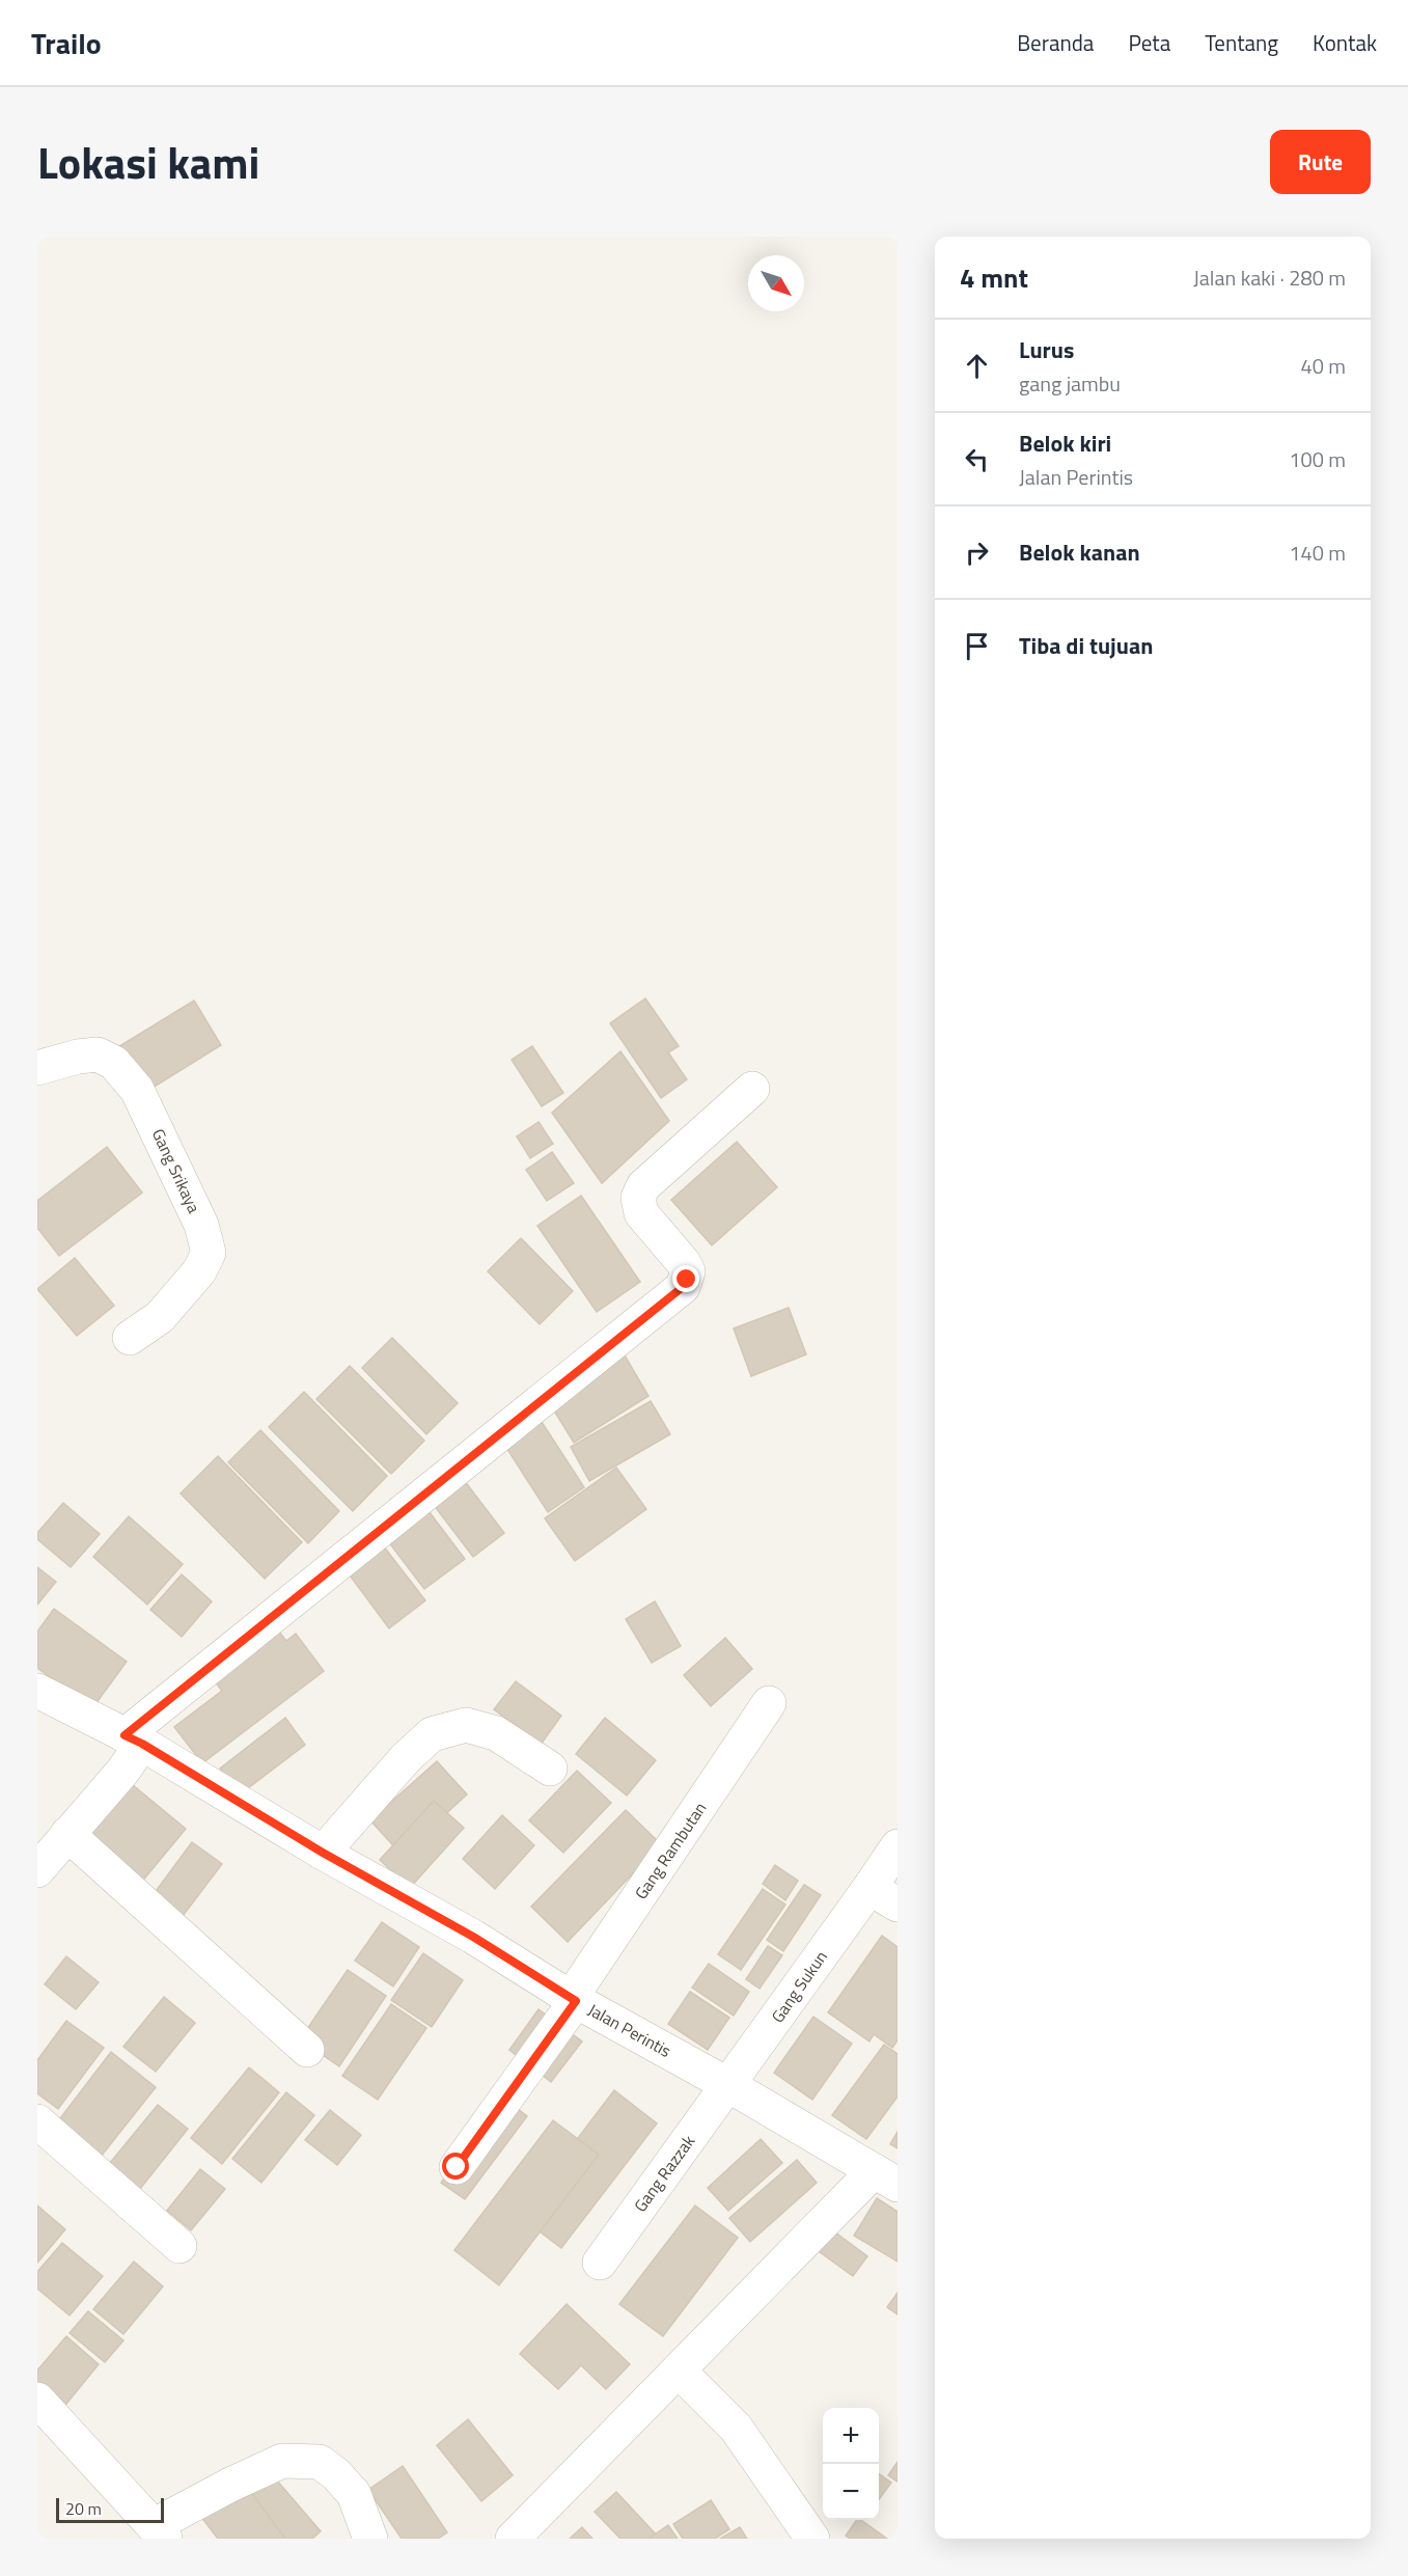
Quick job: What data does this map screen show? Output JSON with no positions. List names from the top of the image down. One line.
{"streets":{"street":["Gang Srikaya","Gang Rambutan","Gang Sukun","Jalan Perintis","Gang Razzak"]},"crossings":[["Gang Rambutan","Jalan Perintis"],["Gang Sukun","Jalan Perintis"],["Gang Sukun","Gang Razzak"],["Jalan Perintis","Gang Razzak"]],"scale_bar":"20 m","north":"bottom right","page":{"header":"Trailo","nav":["Beranda","Peta","Tentang","Kontak"],"title":"Lokasi kami","buttons":"Rute","heading":["4 mnt","Jalan kaki · 280 m"],"list":[["Lurus","gang jambu","40 m"],["Belok kiri","Jalan Perintis","100 m"],["Belok kanan","140 m"],"Tiba di tujuan"],"map_buttons":["+","−"],"scale":"20 m"}}
